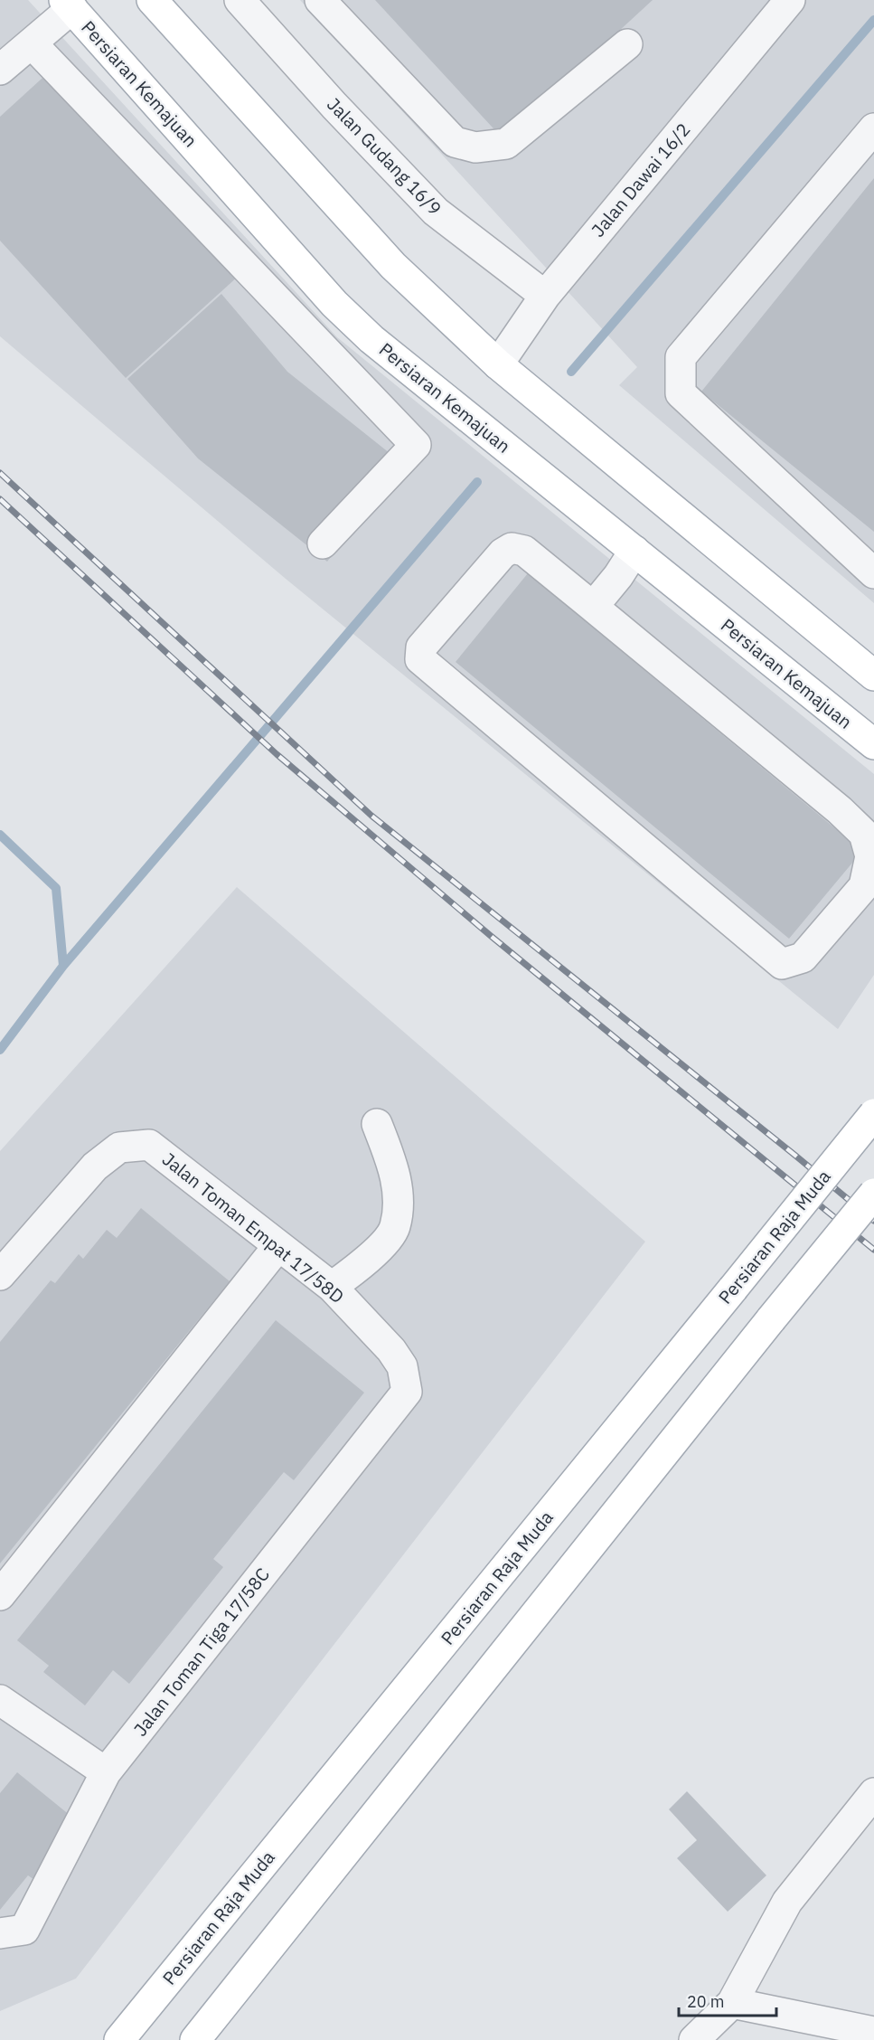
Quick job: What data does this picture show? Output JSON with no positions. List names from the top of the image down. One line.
{"streets":{"main road":["Persiaran Kemajuan","Persiaran Raja Muda"],"street":["Jalan Gudang 16/9","Jalan Dawai 16/2","Jalan Toman Empat 17/58D","Jalan Toman Tiga 17/58C"]},"crossings":[["Jalan Gudang 16/9","Jalan Dawai 16/2"],["Jalan Toman Empat 17/58D","Jalan Toman Tiga 17/58C"]],"scale_bar":"20 m"}
